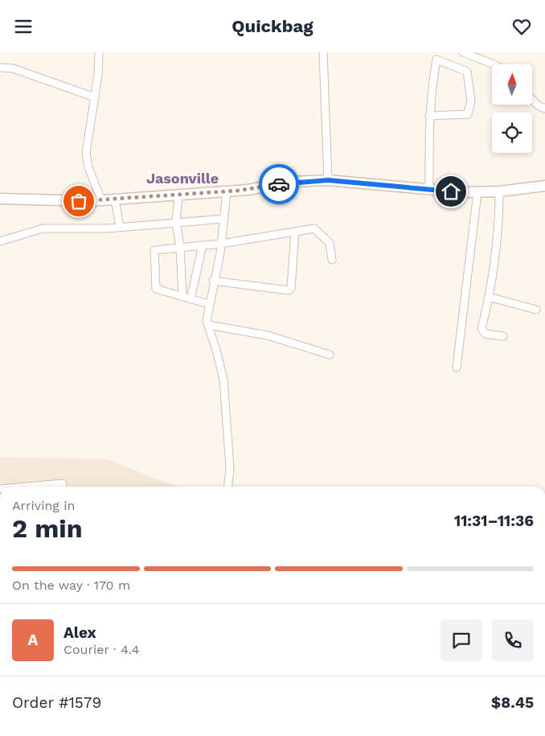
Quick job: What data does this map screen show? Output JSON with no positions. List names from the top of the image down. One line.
{"districts":["Jasonville"],"north":"top","page":{"header":"Quickbag","heading":["2 min","Arriving in","11:31–11:36"],"panel":["Alex","Courier · 4.4","Order #1579","$8.45"],"bar":"On the way · 170 m","round":"A"}}
